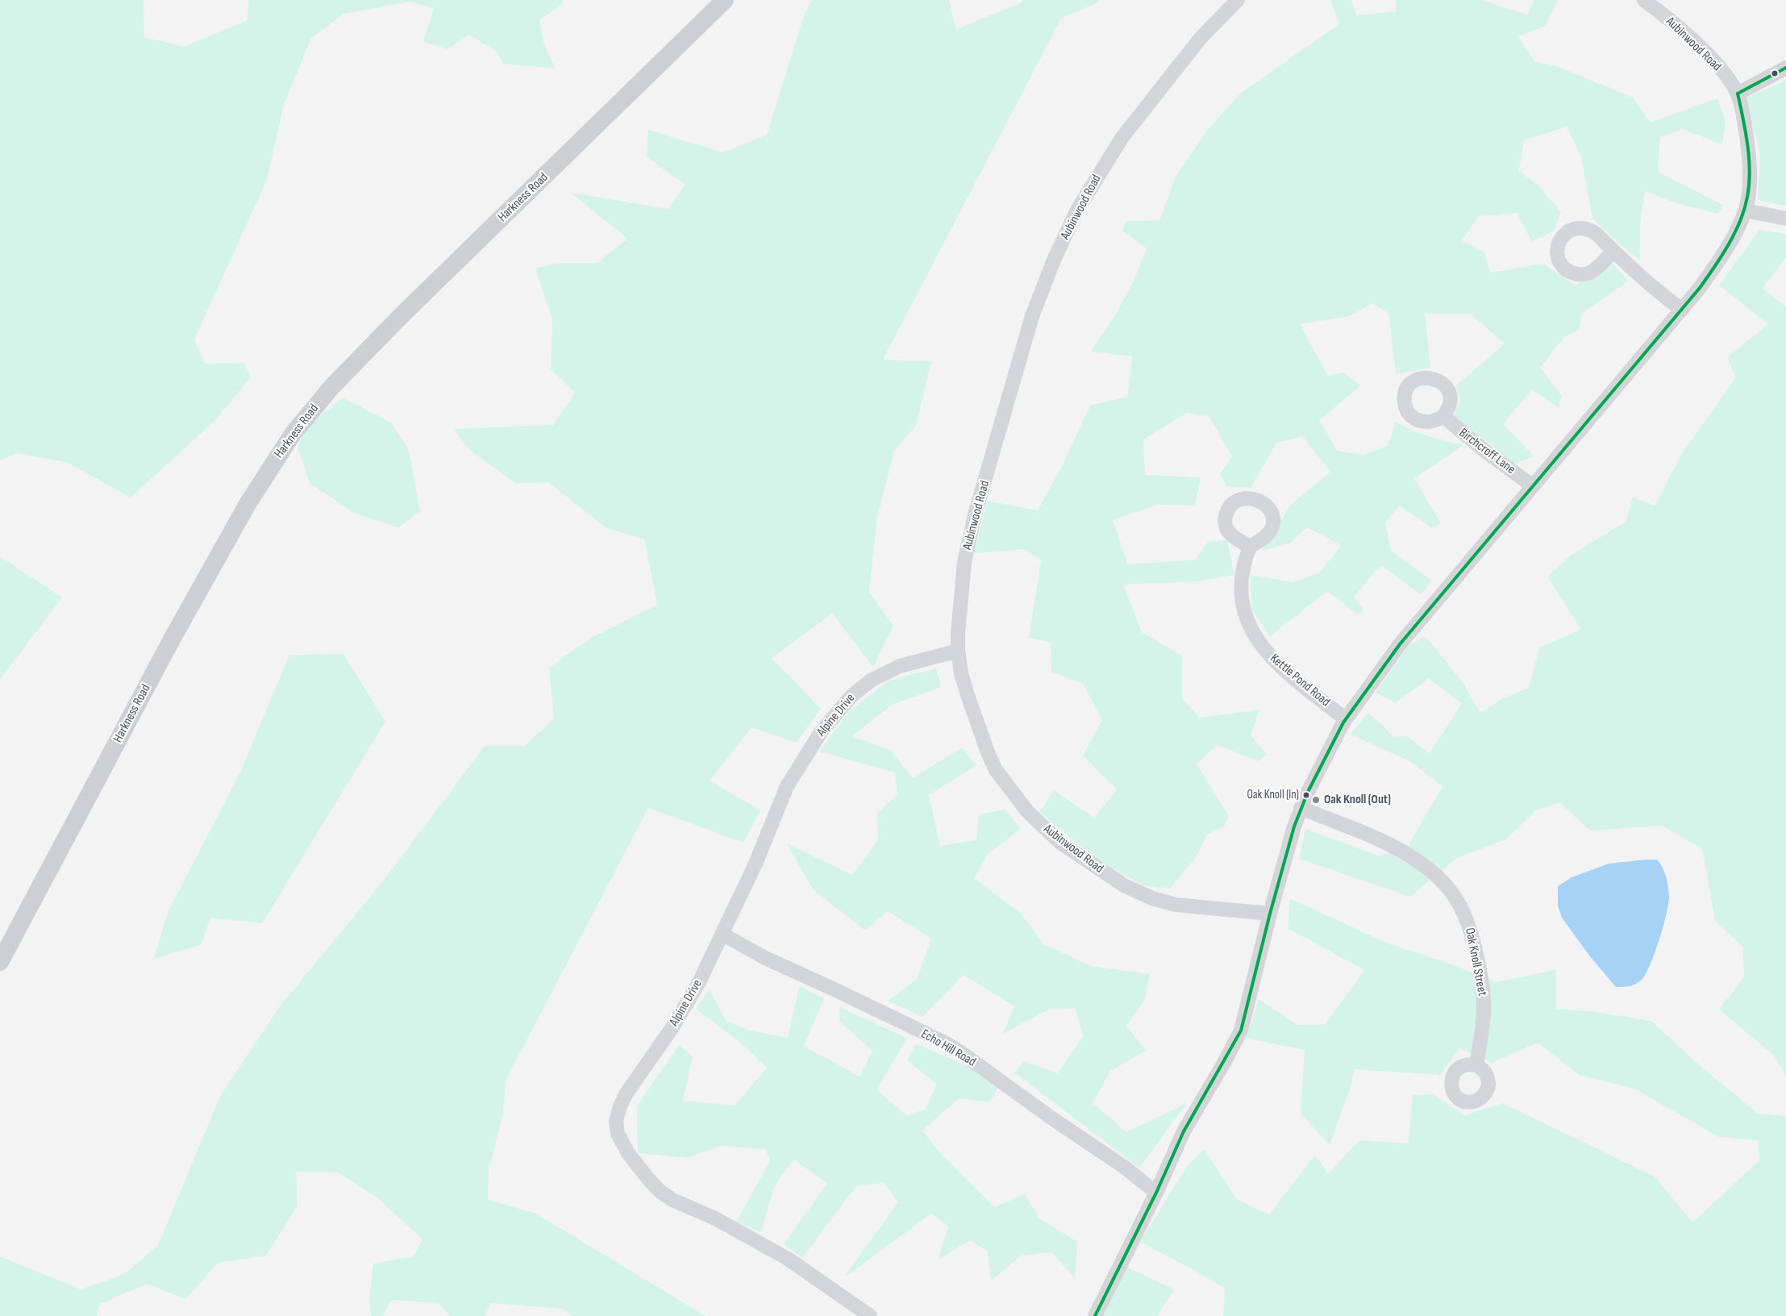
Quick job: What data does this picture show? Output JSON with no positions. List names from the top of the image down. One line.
{"streets":{"main road":["Harkness Road"],"street":["Aubinwood Road","Birchcroff Lane","Kettle Pond Road","Alpine Drive","Oak Knoll Street","Echo Hill Road"]},"crossings":[["Aubinwood Road","Alpine Drive"],["Alpine Drive","Echo Hill Road"]],"places":["Oak Knoll (In)","Oak Knoll (Out)"]}
